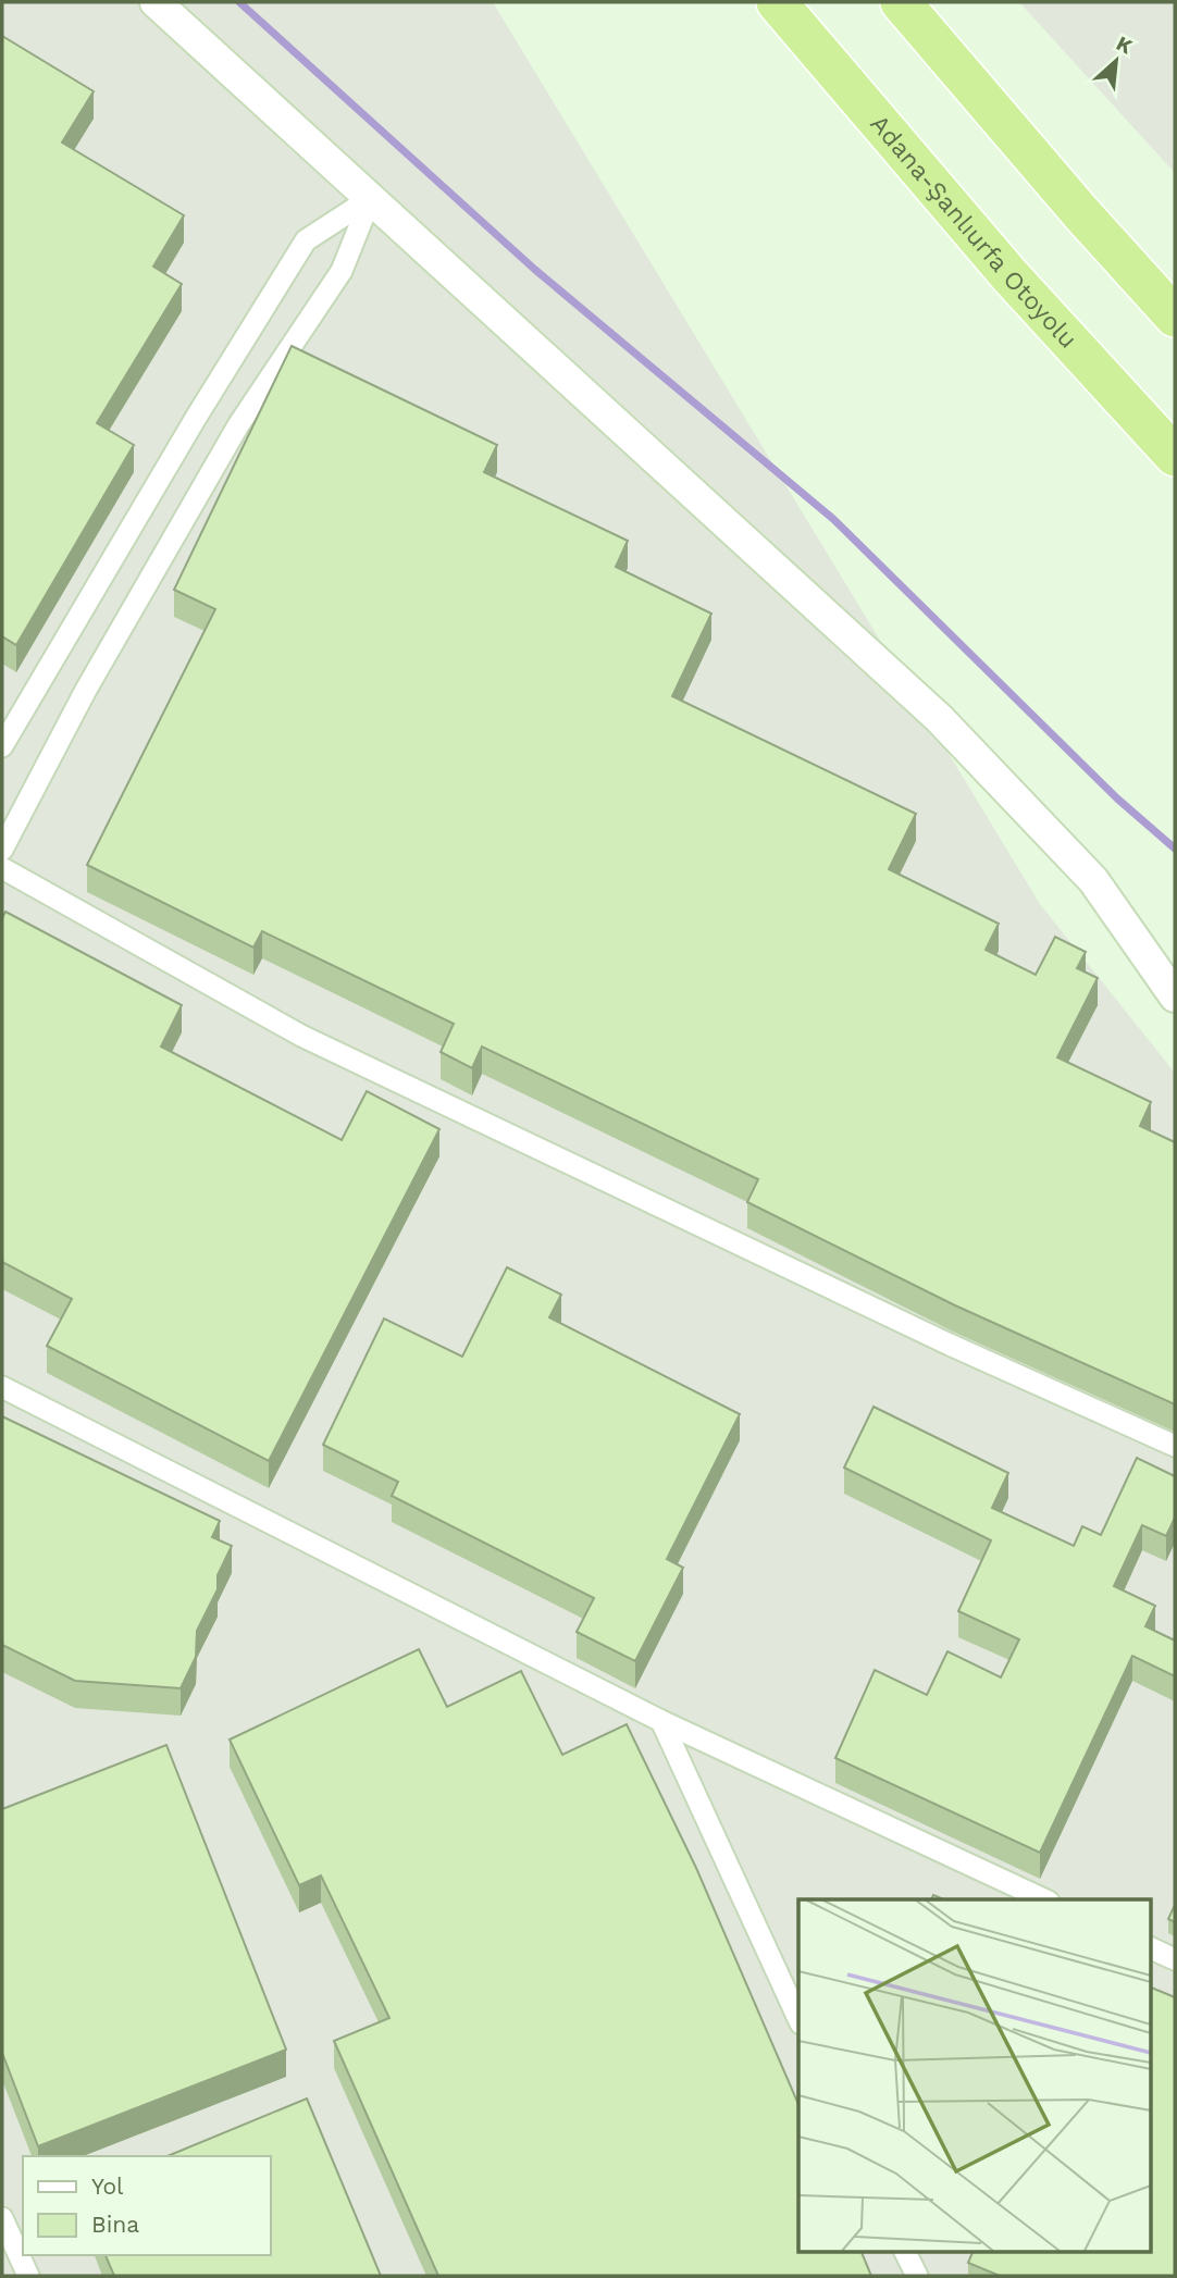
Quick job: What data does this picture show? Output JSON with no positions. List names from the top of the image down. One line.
{"streets":{"highway":["Adana-Şanlıurfa Otoyolu"]},"legend":["Yol","Bina"],"north":"top right"}
